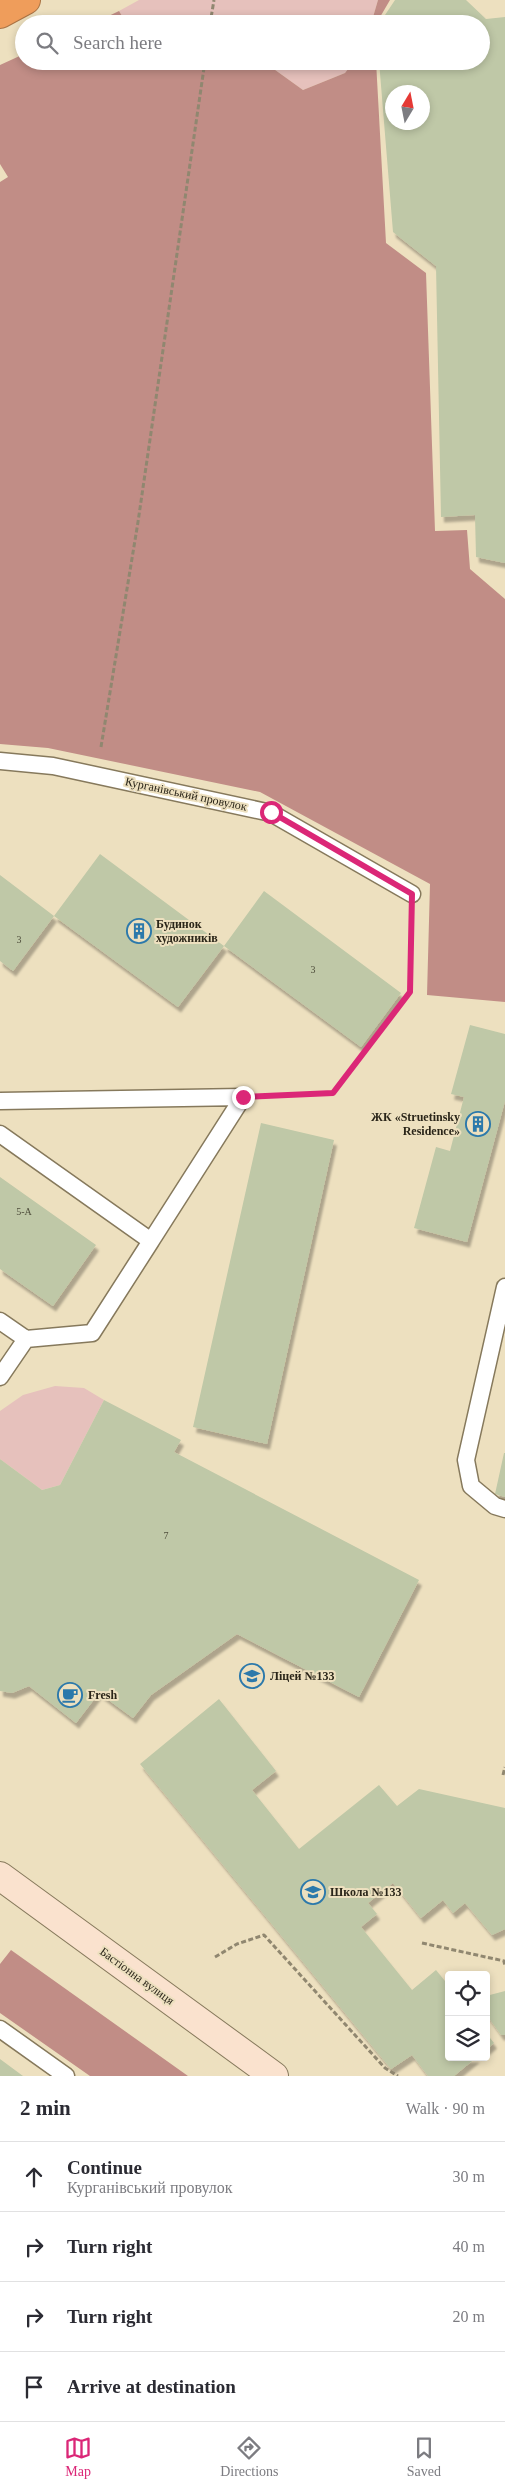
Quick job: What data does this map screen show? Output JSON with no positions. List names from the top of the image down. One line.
{"streets":{"street":["Бастіонна вулиця"],"lane":["Курганівський провулок"]},"places":{"building":["Будинок художників","ЖК «Struetinsky Residence»"],"school or university":["Ліцей №133","Школа №133"],"cafe":["Fresh"]},"house_numbers":["3","3","5-А","7"],"north":"top","page":{"search":"Search here","heading":["2 min","Walk · 90 m"],"list":[["Continue","Курганівський провулок","30 m"],["Turn right","40 m"],["Turn right","20 m"],"Arrive at destination"],"nav":["Map","Directions","Saved"]}}
